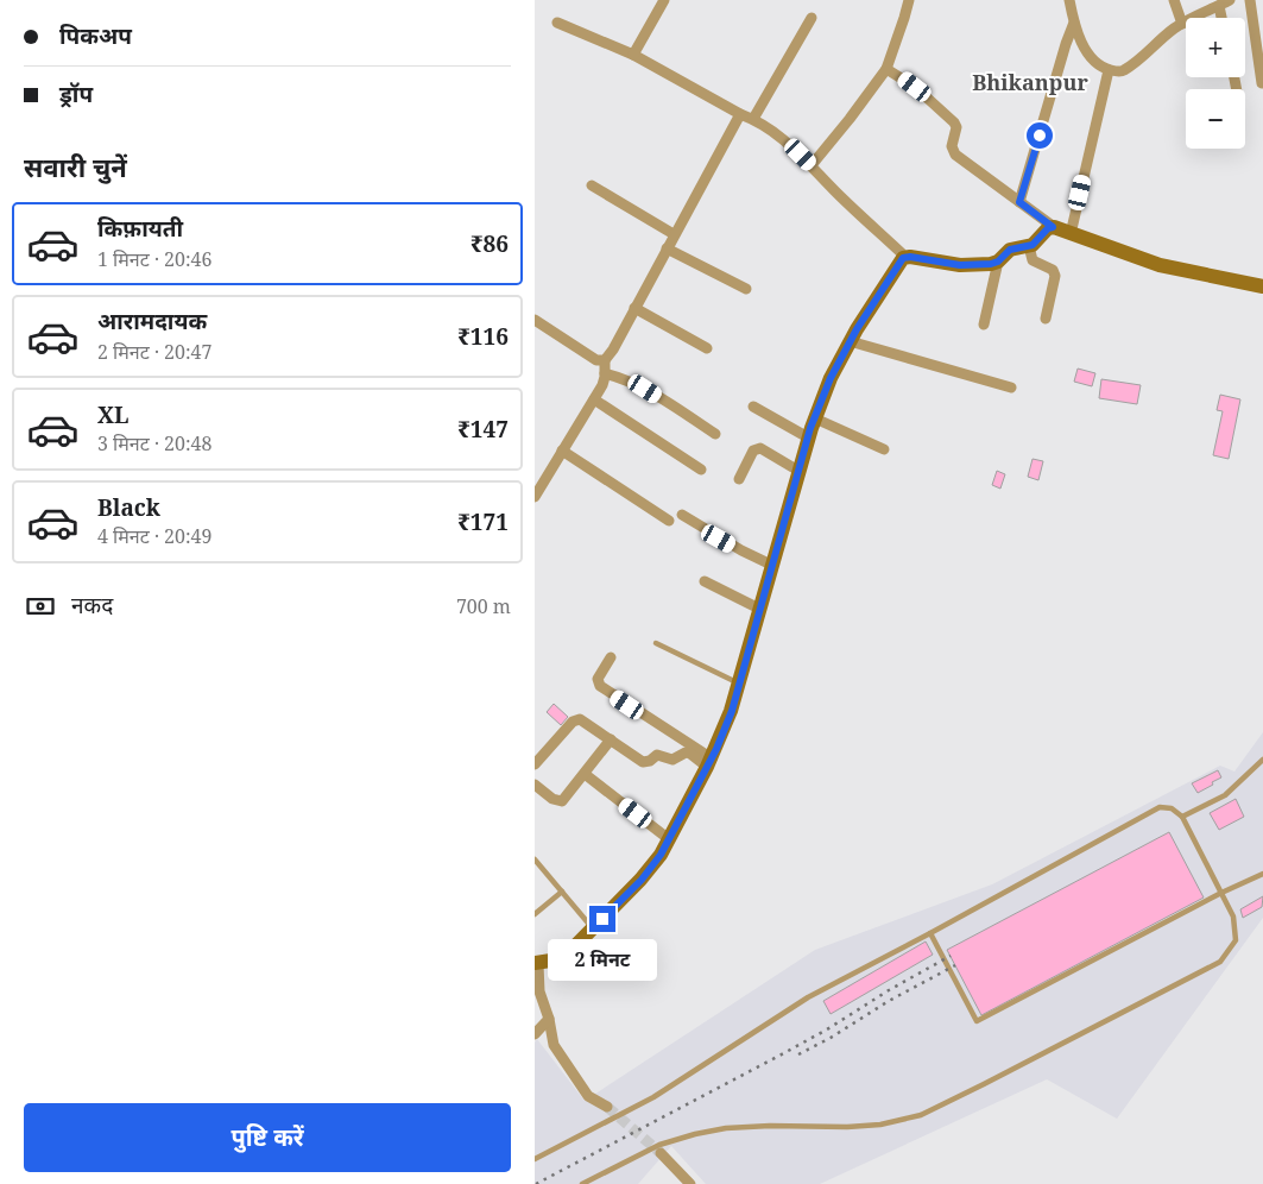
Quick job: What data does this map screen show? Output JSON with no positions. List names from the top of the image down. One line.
{"districts":["Bhikanpur"],"page":{"banner":["पिकअप","ड्रॉप"],"map_buttons":["+","−"],"heading":"सवारी चुनें","list":[{"name":"किफ़ायती","note":"1 मिनट · 20:46","value":"₹86"},{"name":"आरामदायक","note":"2 मिनट · 20:47","value":"₹116"},{"name":"XL","note":"3 मिनट · 20:48","value":"₹147"},{"name":"Black","note":"4 मिनट · 20:49","value":"₹171"}],"pay":["नकद","700 m"],"bubble":"2 मिनट","buttons":"पुष्टि करें"}}
